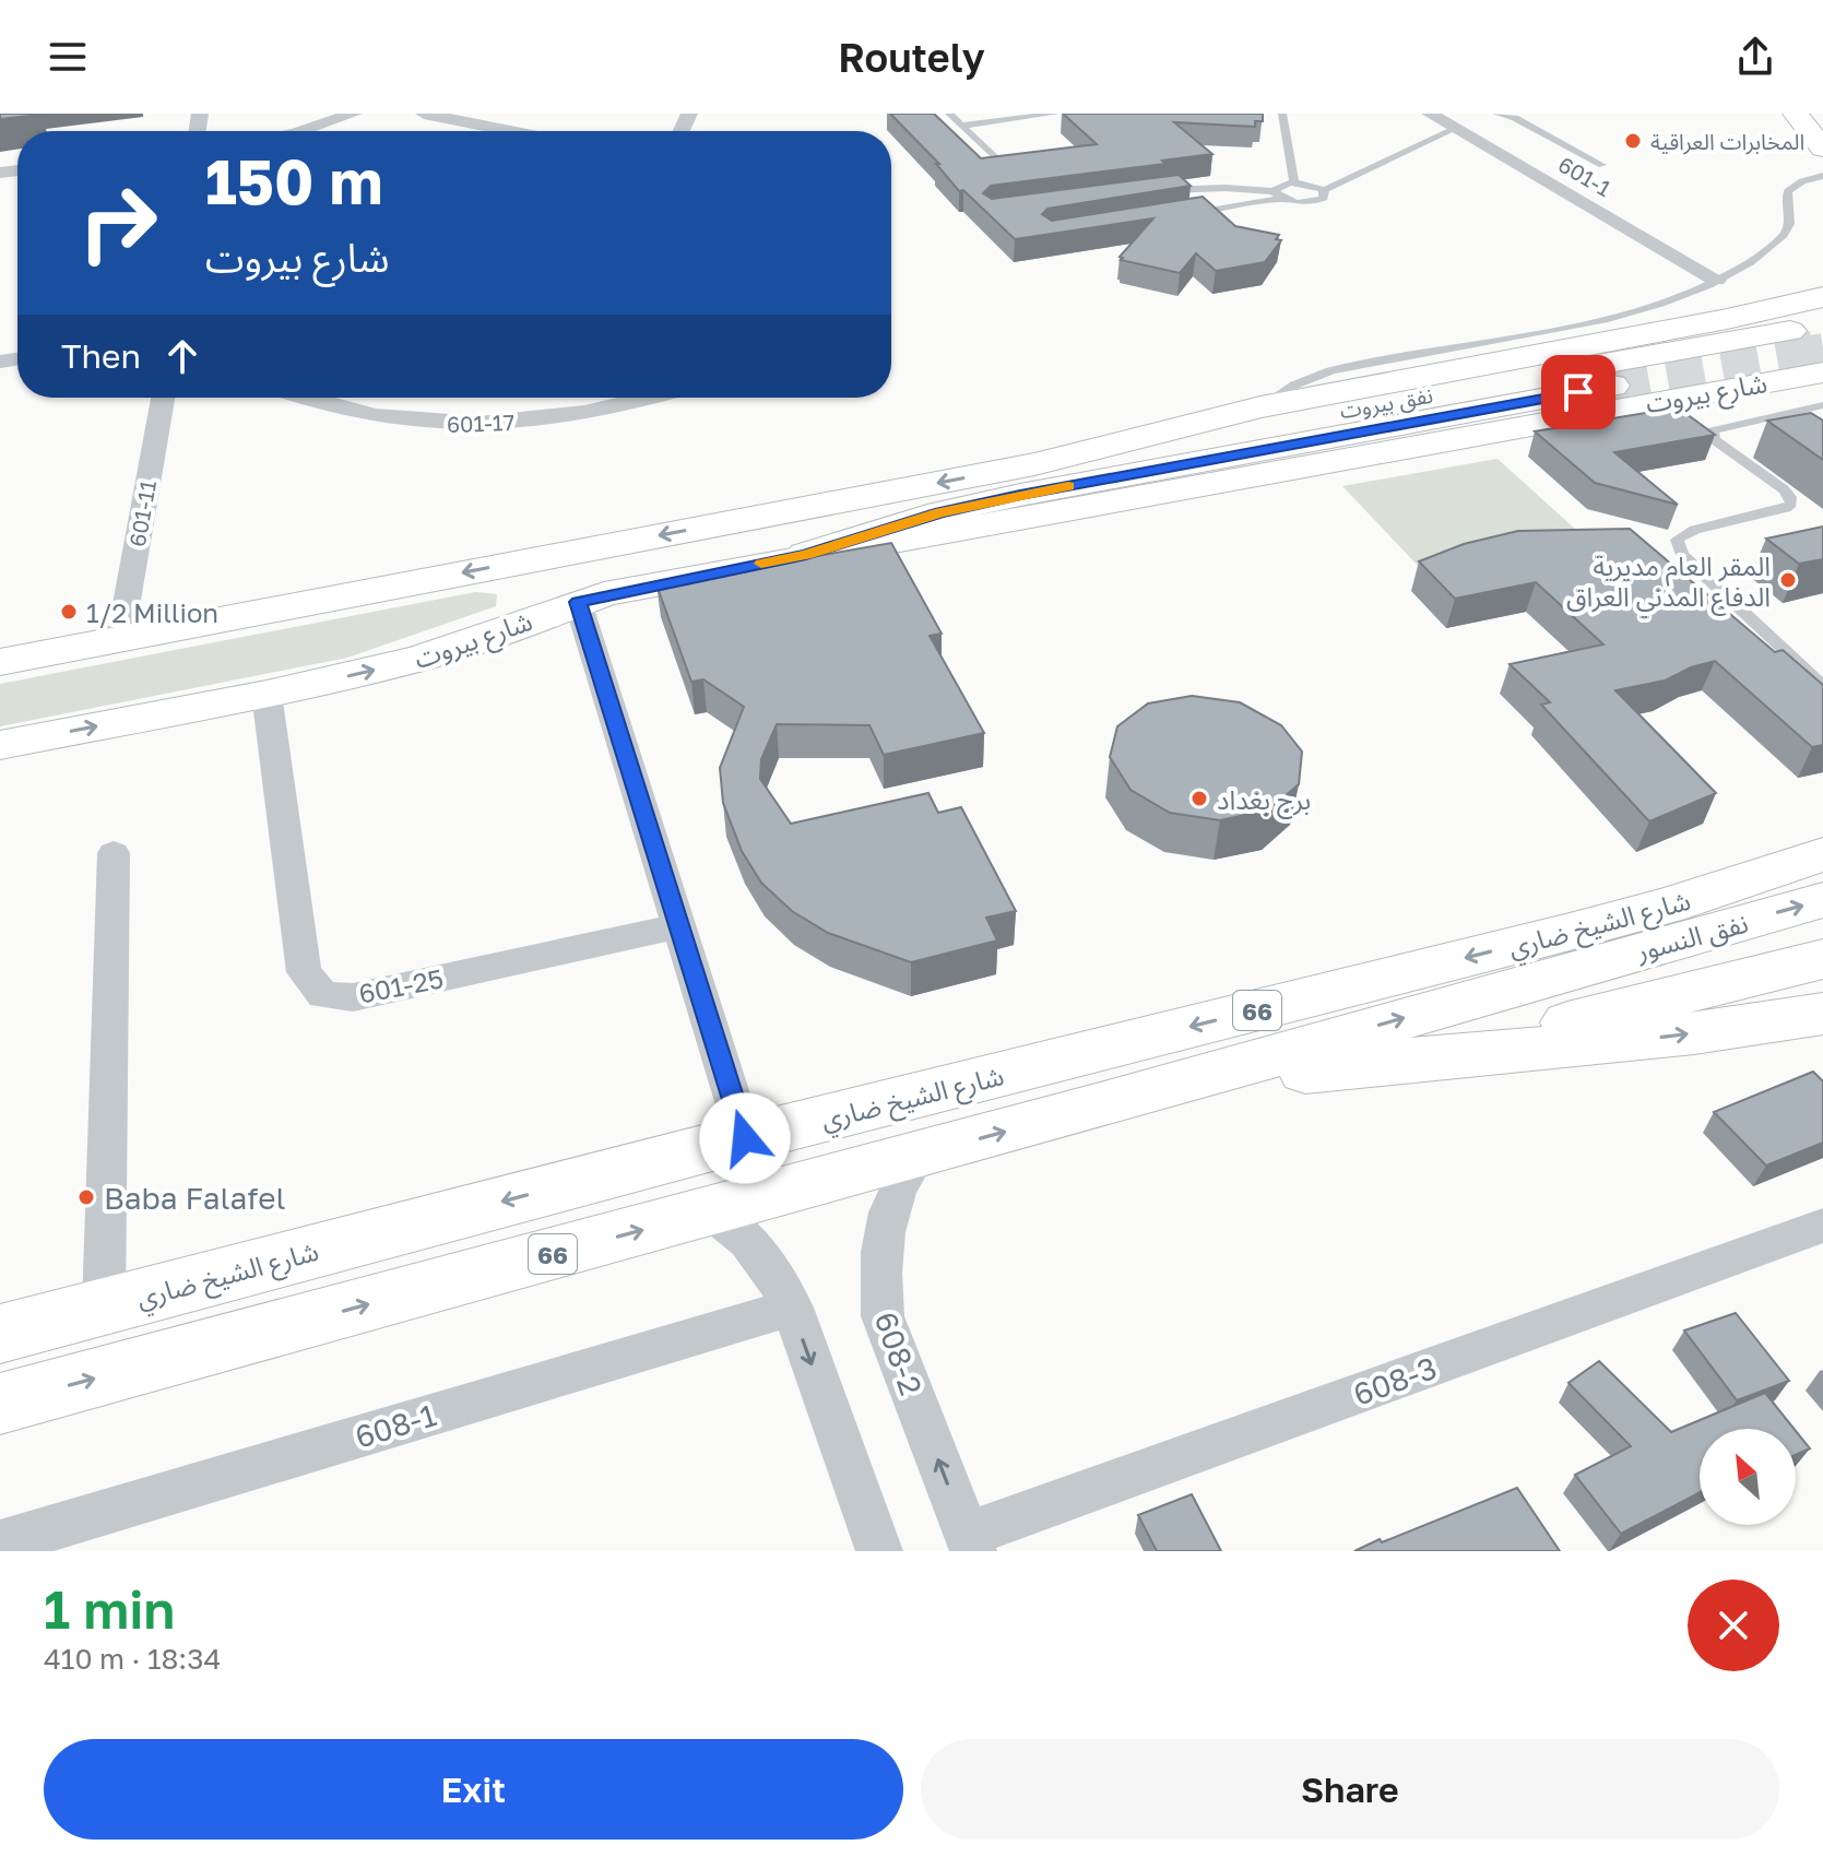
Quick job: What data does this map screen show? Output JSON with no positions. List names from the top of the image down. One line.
{"streets":{"main road":["شارع بيروت","نفق بيروت","شارع الشيخ ضاري","نفق النسور","66"],"street":["601-1","601-17","601-11","601-25","608-2","608-3","608-1"]},"crossings":[["شارع بيروت","نفق بيروت"],["شارع بيروت","601-25"],["شارع الشيخ ضاري","نفق النسور"],["شارع الشيخ ضاري","608-2"],["608-2","608-3"]],"places":["المخابرات العراقية","المقر العام مديرية الدفاع المدني العراق","1/2 Million","برج بغداد","Baba Falafel"],"north":"top left","page":{"header":"Routely","turn":["150 m","شارع بيروت"],"then":"Then","heading":["1 min","410 m · 18:34"],"buttons":["Exit","Share"]}}
